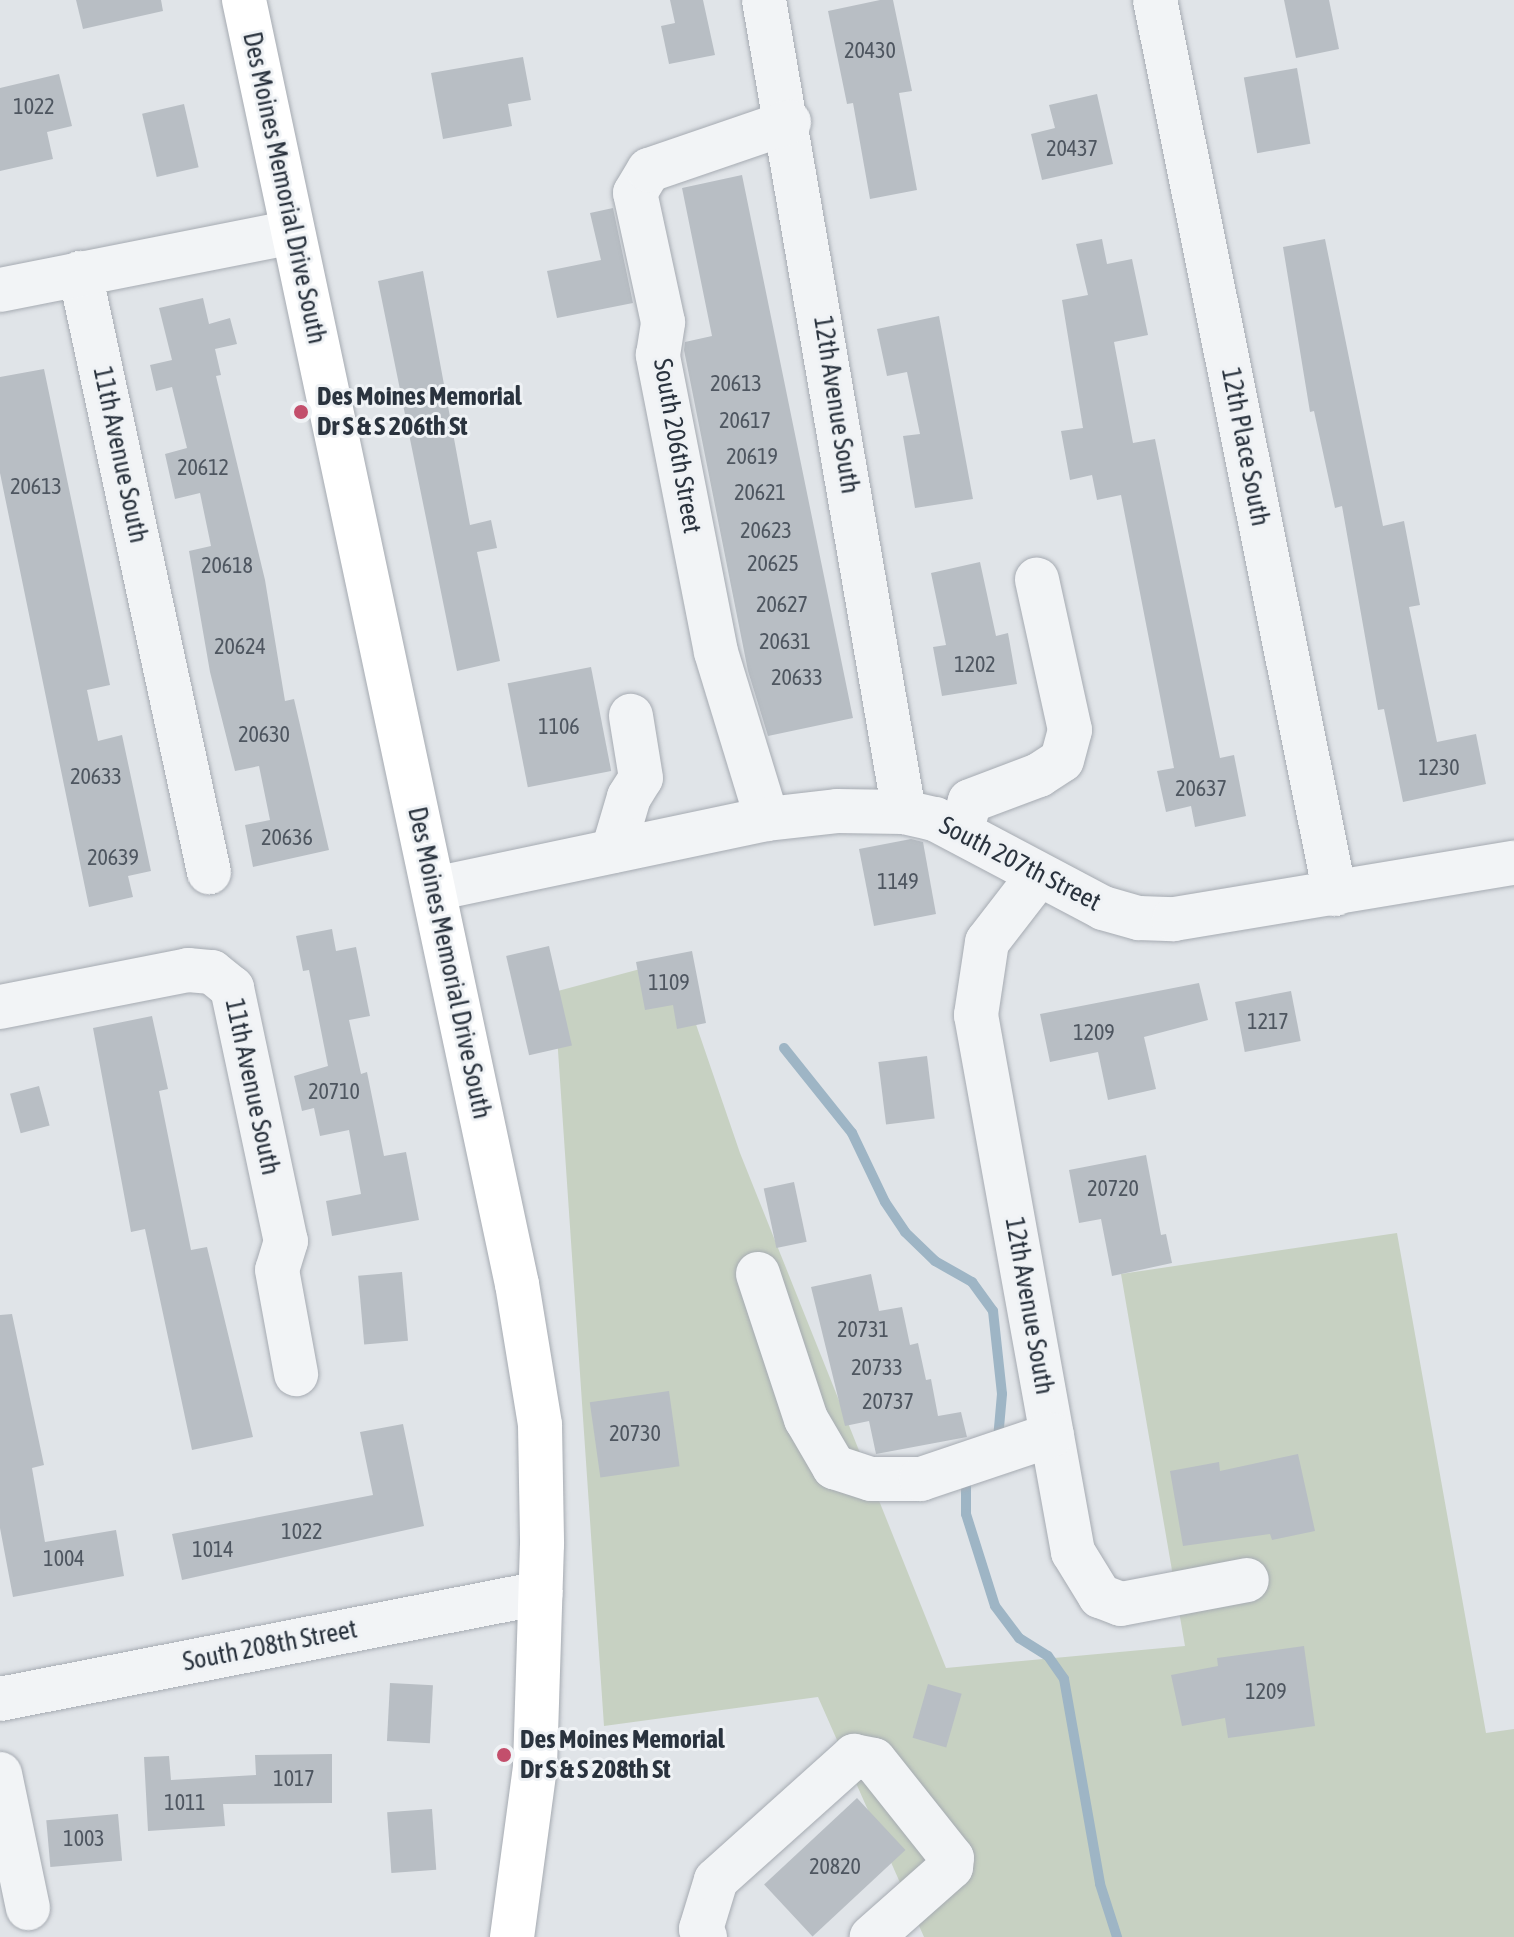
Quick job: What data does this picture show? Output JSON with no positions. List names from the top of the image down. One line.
{"streets":{"main road":["Des Moines Memorial Drive South"],"street":["12th Avenue South","South 206th Street","12th Place South","11th Avenue South","South 207th Street","South 208th Street"]},"crossings":[["Des Moines Memorial Drive South","South 207th Street"],["Des Moines Memorial Drive South","South 208th Street"],["12th Avenue South","South 206th Street"],["12th Avenue South","South 207th Street"],["South 206th Street","South 207th Street"],["12th Place South","South 207th Street"]],"places":["Des Moines Memorial Dr S & S 206th St","Des Moines Memorial Dr S & S 208th St"],"house_numbers":["20430","1022","20437","20613","20617","20619","20612","20613","20621","20623","20625","20618","20627","20631","20624","1202","20633","1106","20630","1230","20633","20637","20636","20639","1149","1109","1217","1209","20710","20720","20731","20733","20737","20730","1022","1014","1004","1209","1017","1011","1003","20820"]}
